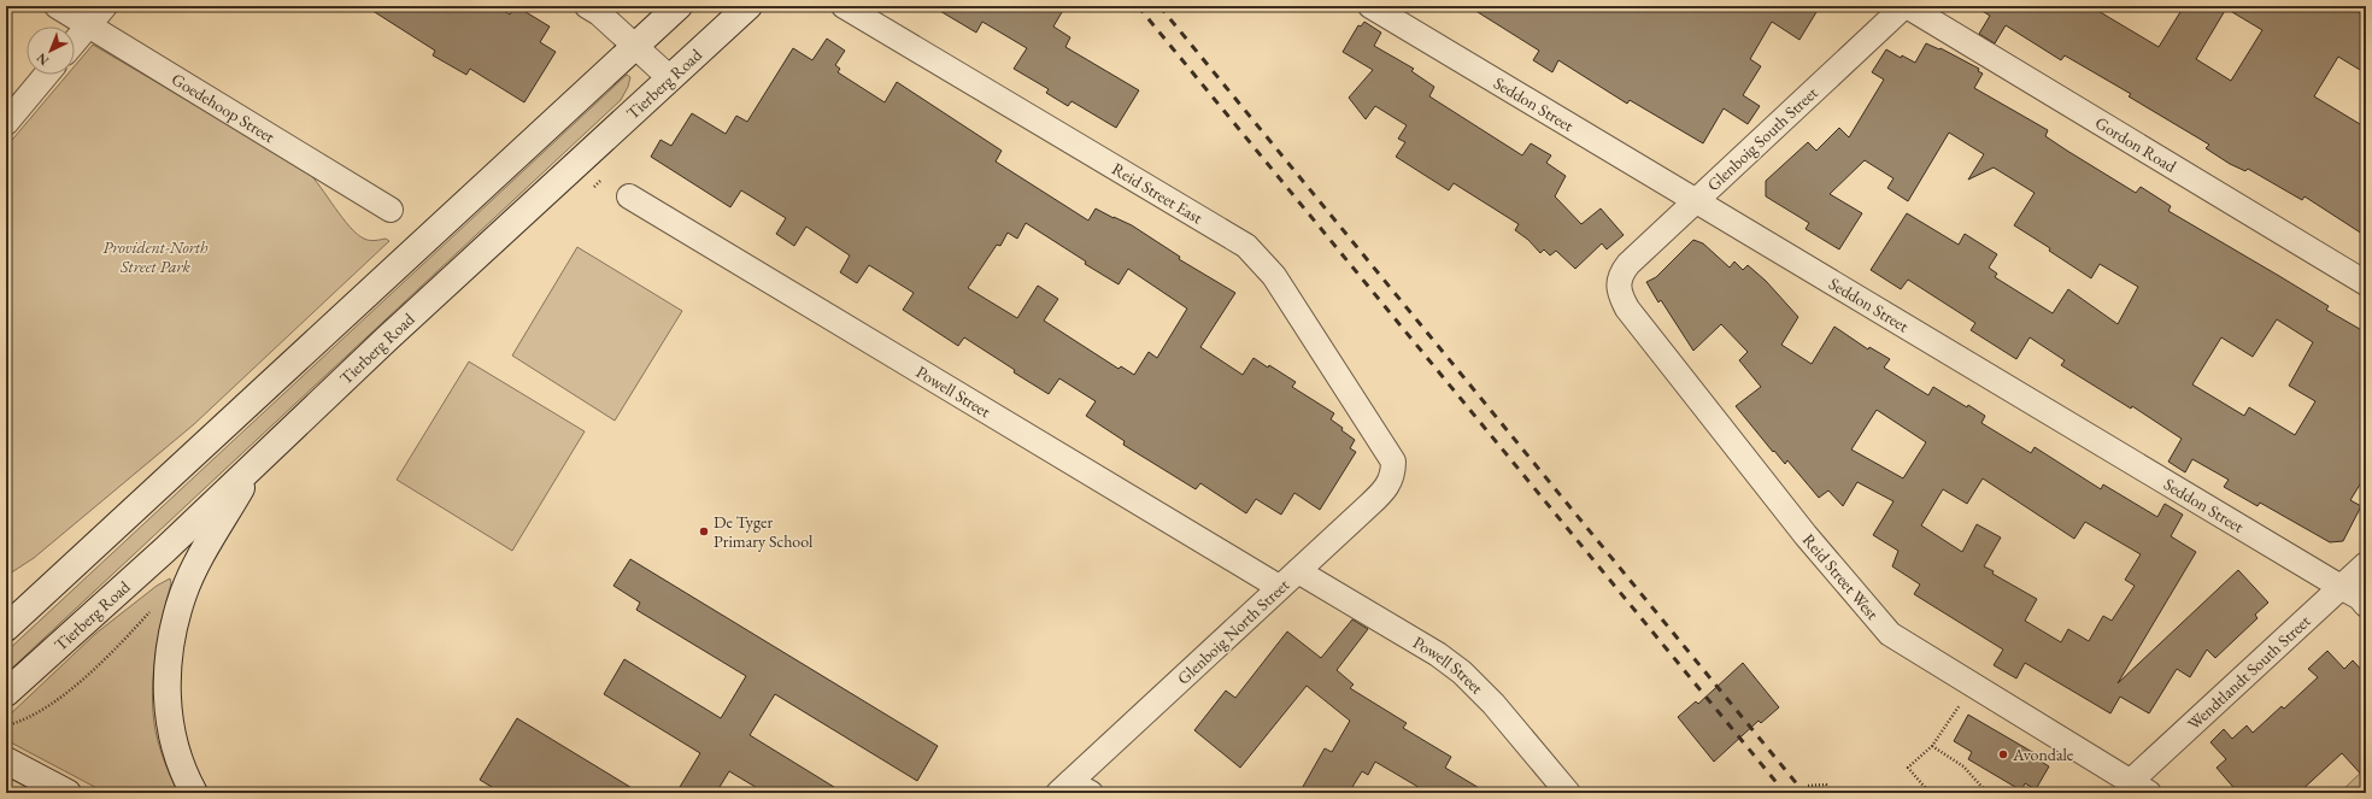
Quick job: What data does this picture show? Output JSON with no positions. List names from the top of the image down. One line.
{"streets":{"main road":["Tierberg Road"],"street":["Seddon Street","Goedehoop Street","Glenboig South Street","Gordon Road","Reid Street East","Powell Street","Reid Street West","Glenboig North Street","Wendtlandt South Street"]},"crossings":[["Seddon Street","Glenboig South Street"],["Seddon Street","Wendtlandt South Street"],["Glenboig South Street","Gordon Road"],["Glenboig South Street","Reid Street West"],["Reid Street East","Glenboig North Street"],["Powell Street","Glenboig North Street"],["Reid Street West","Wendtlandt South Street"]],"parks":["Provident-North Street Park"],"places":["De Tyger Primary School","Avondale"],"north":"bottom left"}
